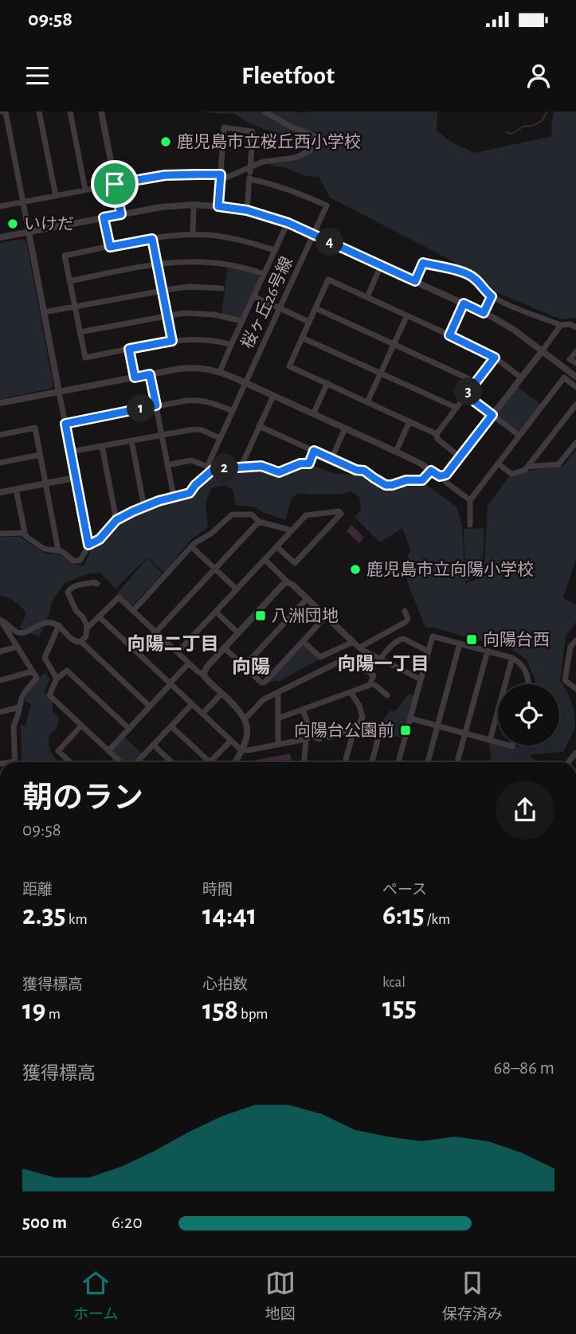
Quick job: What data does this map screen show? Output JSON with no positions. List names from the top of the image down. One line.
{"streets":{"street":["桜ヶ丘26号線"]},"districts":["向陽二丁目","向陽一丁目","向陽"],"places":{"other":["鹿児島市立桜丘西小学校","いけだ","鹿児島市立向陽小学校"],"transit":["八洲団地","向陽台西","向陽台公園前"]},"page":{"status":"09:58","header":"Fleetfoot","pins":["4","3","1","2"],"heading":["朝のラン","09:58"],"stats":[["距離","2.35 km"],["時間","14:41"],["ペース","6:15 /km"],["獲得標高","19 m"],["心拍数","158 bpm"],["kcal","155"]],"chart":["獲得標高","68–86 m"],"list":[{"name":"500 m","note":"6:20"}],"tabs":["ホーム","地図","保存済み"]}}
